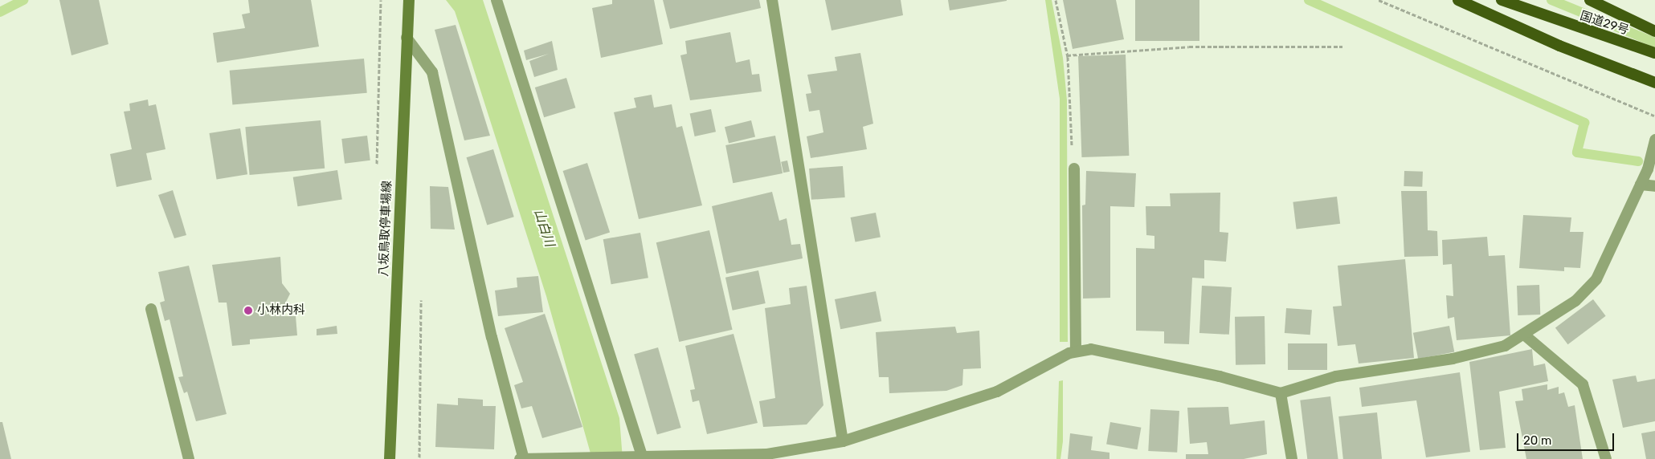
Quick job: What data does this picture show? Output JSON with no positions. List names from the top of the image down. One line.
{"streets":{"highway":["国道29号"],"main road":["八坂鳥取停車場線"]},"water":["山白川"],"places":["小林内科"],"scale_bar":"20 m"}
